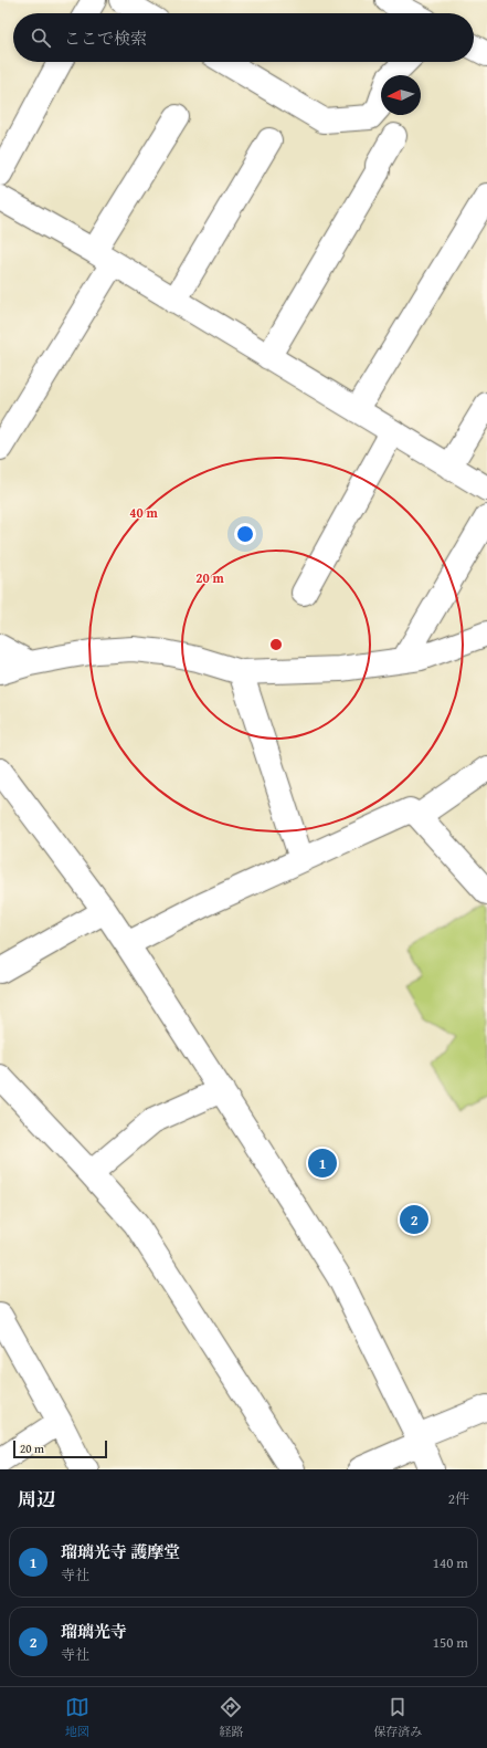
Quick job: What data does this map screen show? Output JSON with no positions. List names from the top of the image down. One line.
{"scale_bar":"20 m","north":"left","page":{"search":"ここで検索","pins":["1","2"],"scale":"20 m","heading":["周辺","2件"],"list":[{"mark":"1","name":"瑠璃光寺 護摩堂","note":"寺社","value":"140 m"},{"mark":"2","name":"瑠璃光寺","note":"寺社","value":"150 m"}],"nav":["地図","経路","保存済み"]},"rings":["40 m","20 m"]}
